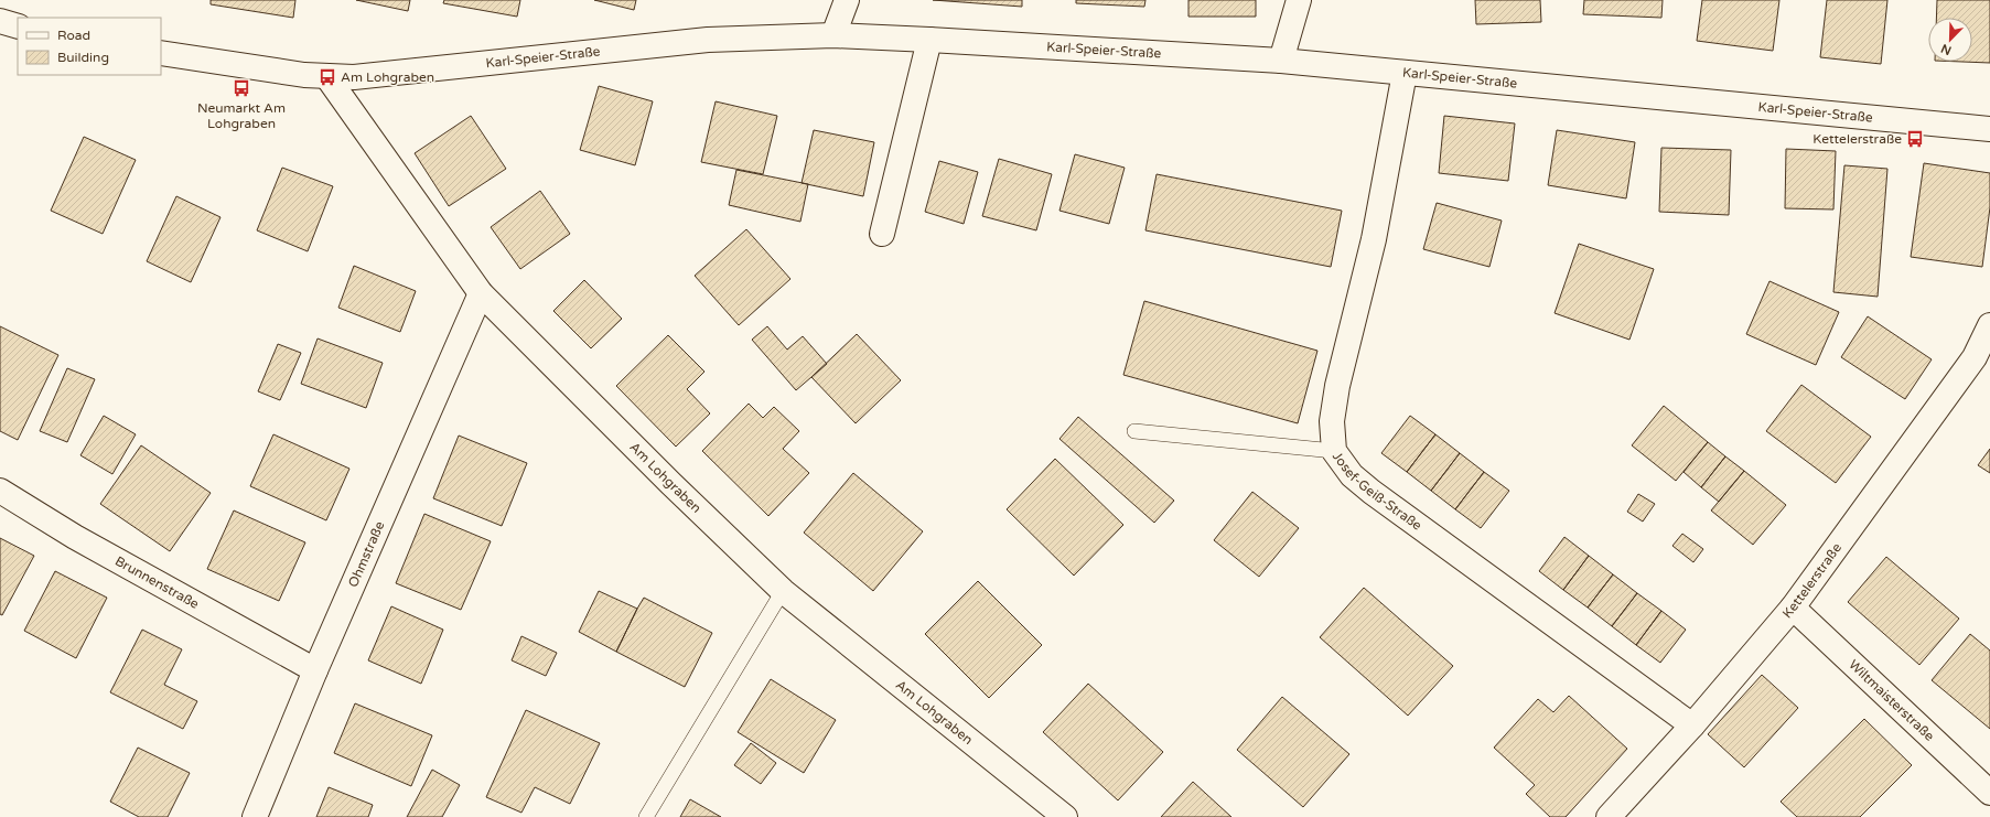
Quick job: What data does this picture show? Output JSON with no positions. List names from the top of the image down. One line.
{"streets":{"street":["Karl-Speier-Straße","Am Lohgraben","Josef-Geiß-Straße","Ohmstraße","Kettelerstraße","Brunnenstraße","Wiltmaisterstraße"]},"crossings":[["Karl-Speier-Straße","Am Lohgraben"],["Karl-Speier-Straße","Josef-Geiß-Straße"],["Am Lohgraben","Ohmstraße"],["Josef-Geiß-Straße","Kettelerstraße"],["Ohmstraße","Brunnenstraße"],["Kettelerstraße","Wiltmaisterstraße"]],"places":{"bus stop":["Am Lohgraben","Neumarkt Am Lohgraben","Kettelerstraße"]},"legend":["Road","Building"],"north":"bottom left"}
